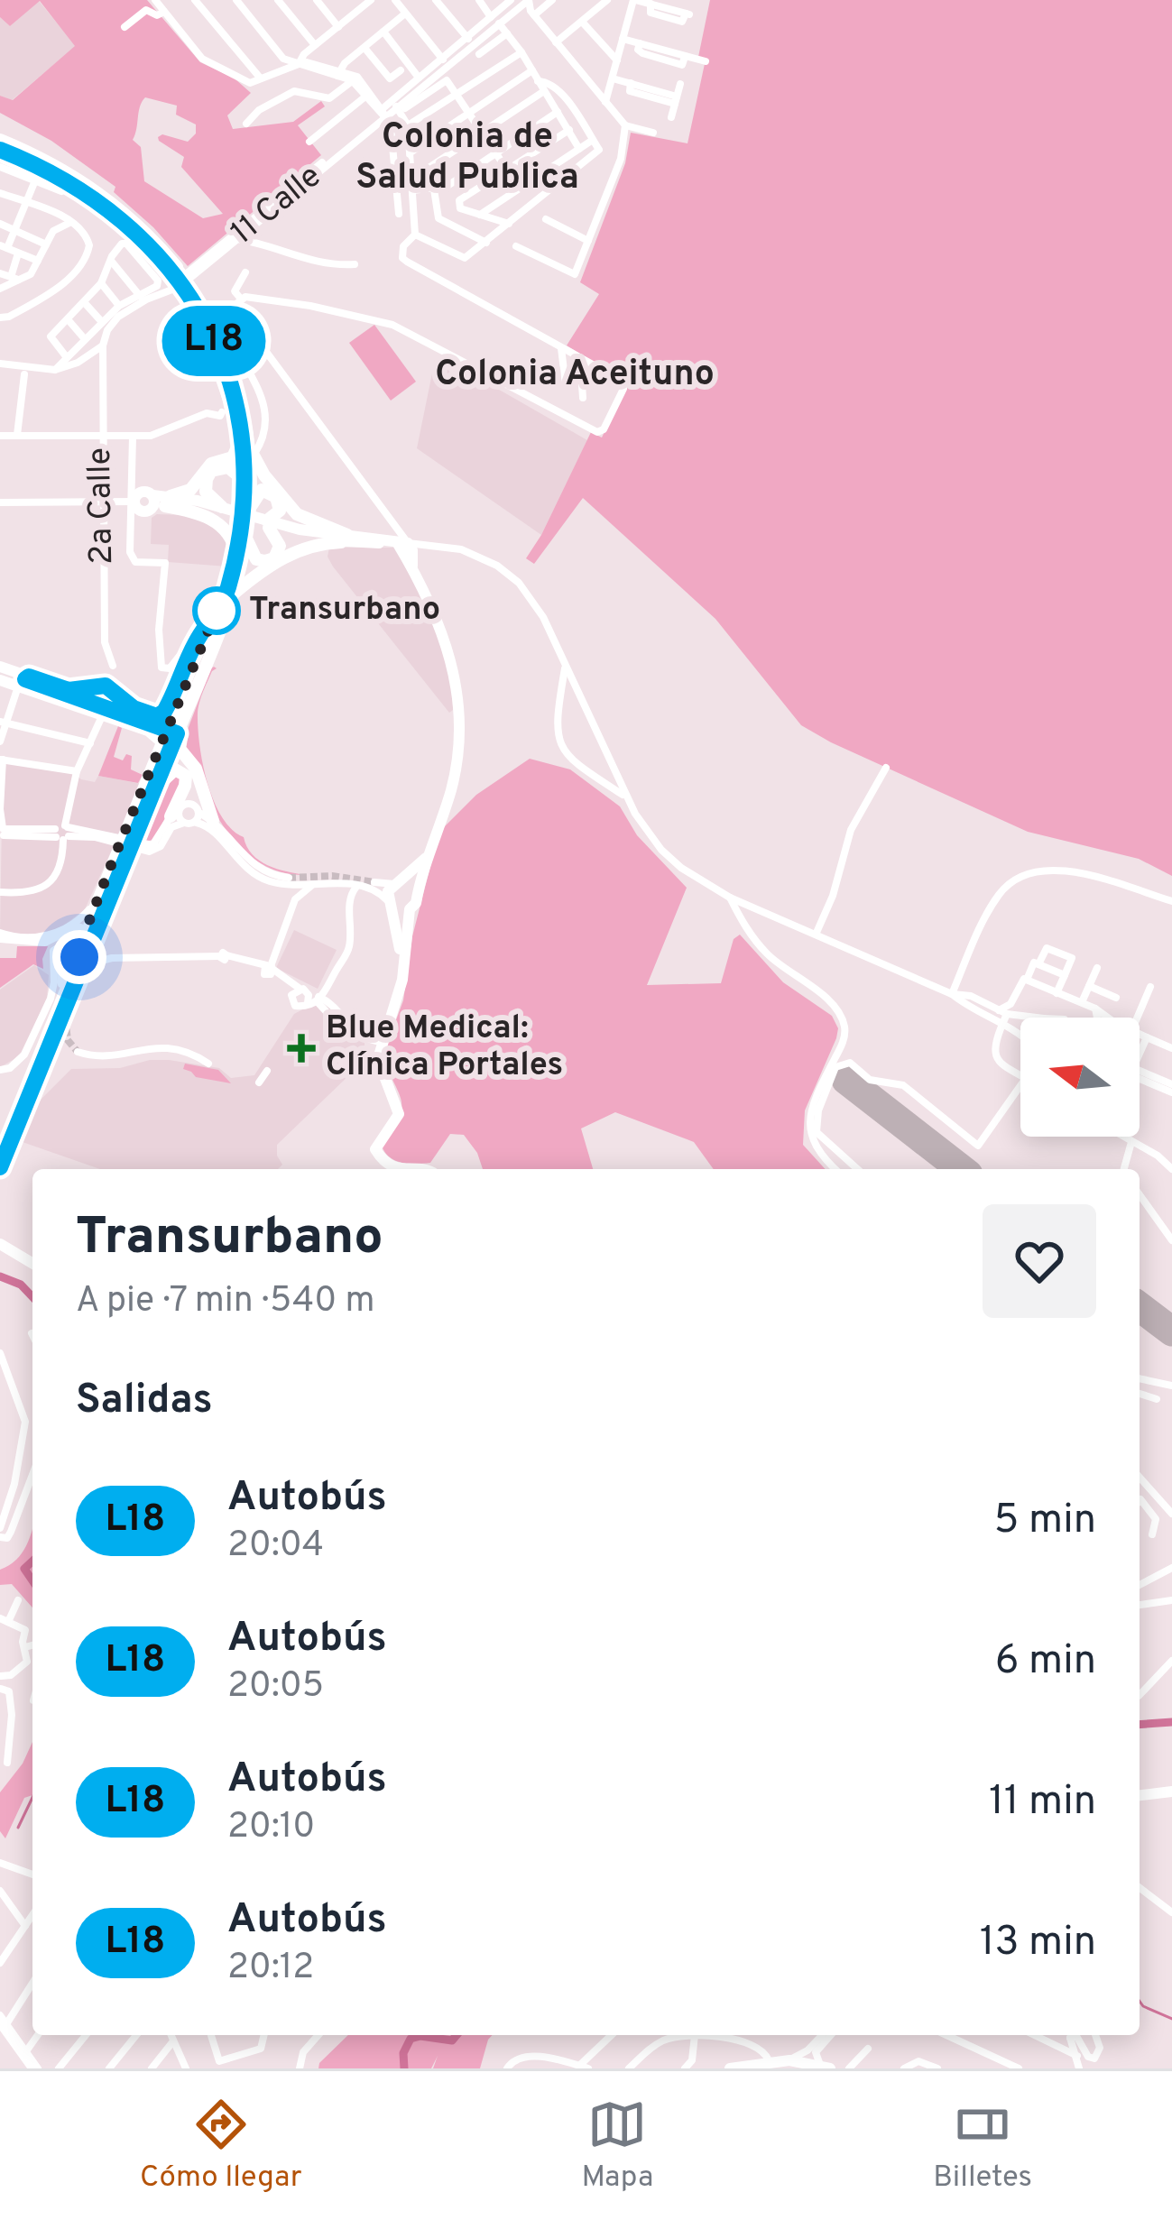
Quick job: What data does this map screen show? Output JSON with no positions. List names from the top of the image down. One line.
{"streets":{"street":["11 Calle","2a Calle"]},"districts":["Colonia de Salud Publica","Colonia Aceituno"],"places":{"other":["Transurbano"],"health":["Blue Medical: Clínica Portales"]},"lines":["bus line L18"],"north":"left","page":{"on_map":"L18","heading":[["Transurbano","A pie · 7 min · 540 m"],"Salidas"],"list":[{"mark":"L18","name":"Autobús","note":"20:04","value":"5 min"},{"mark":"L18","name":"Autobús","note":"20:05","value":"6 min"},{"mark":"L18","name":"Autobús","note":"20:10","value":"11 min"},{"mark":"L18","name":"Autobús","note":"20:12","value":"13 min"}],"tabs":["Cómo llegar","Mapa","Billetes"]}}
